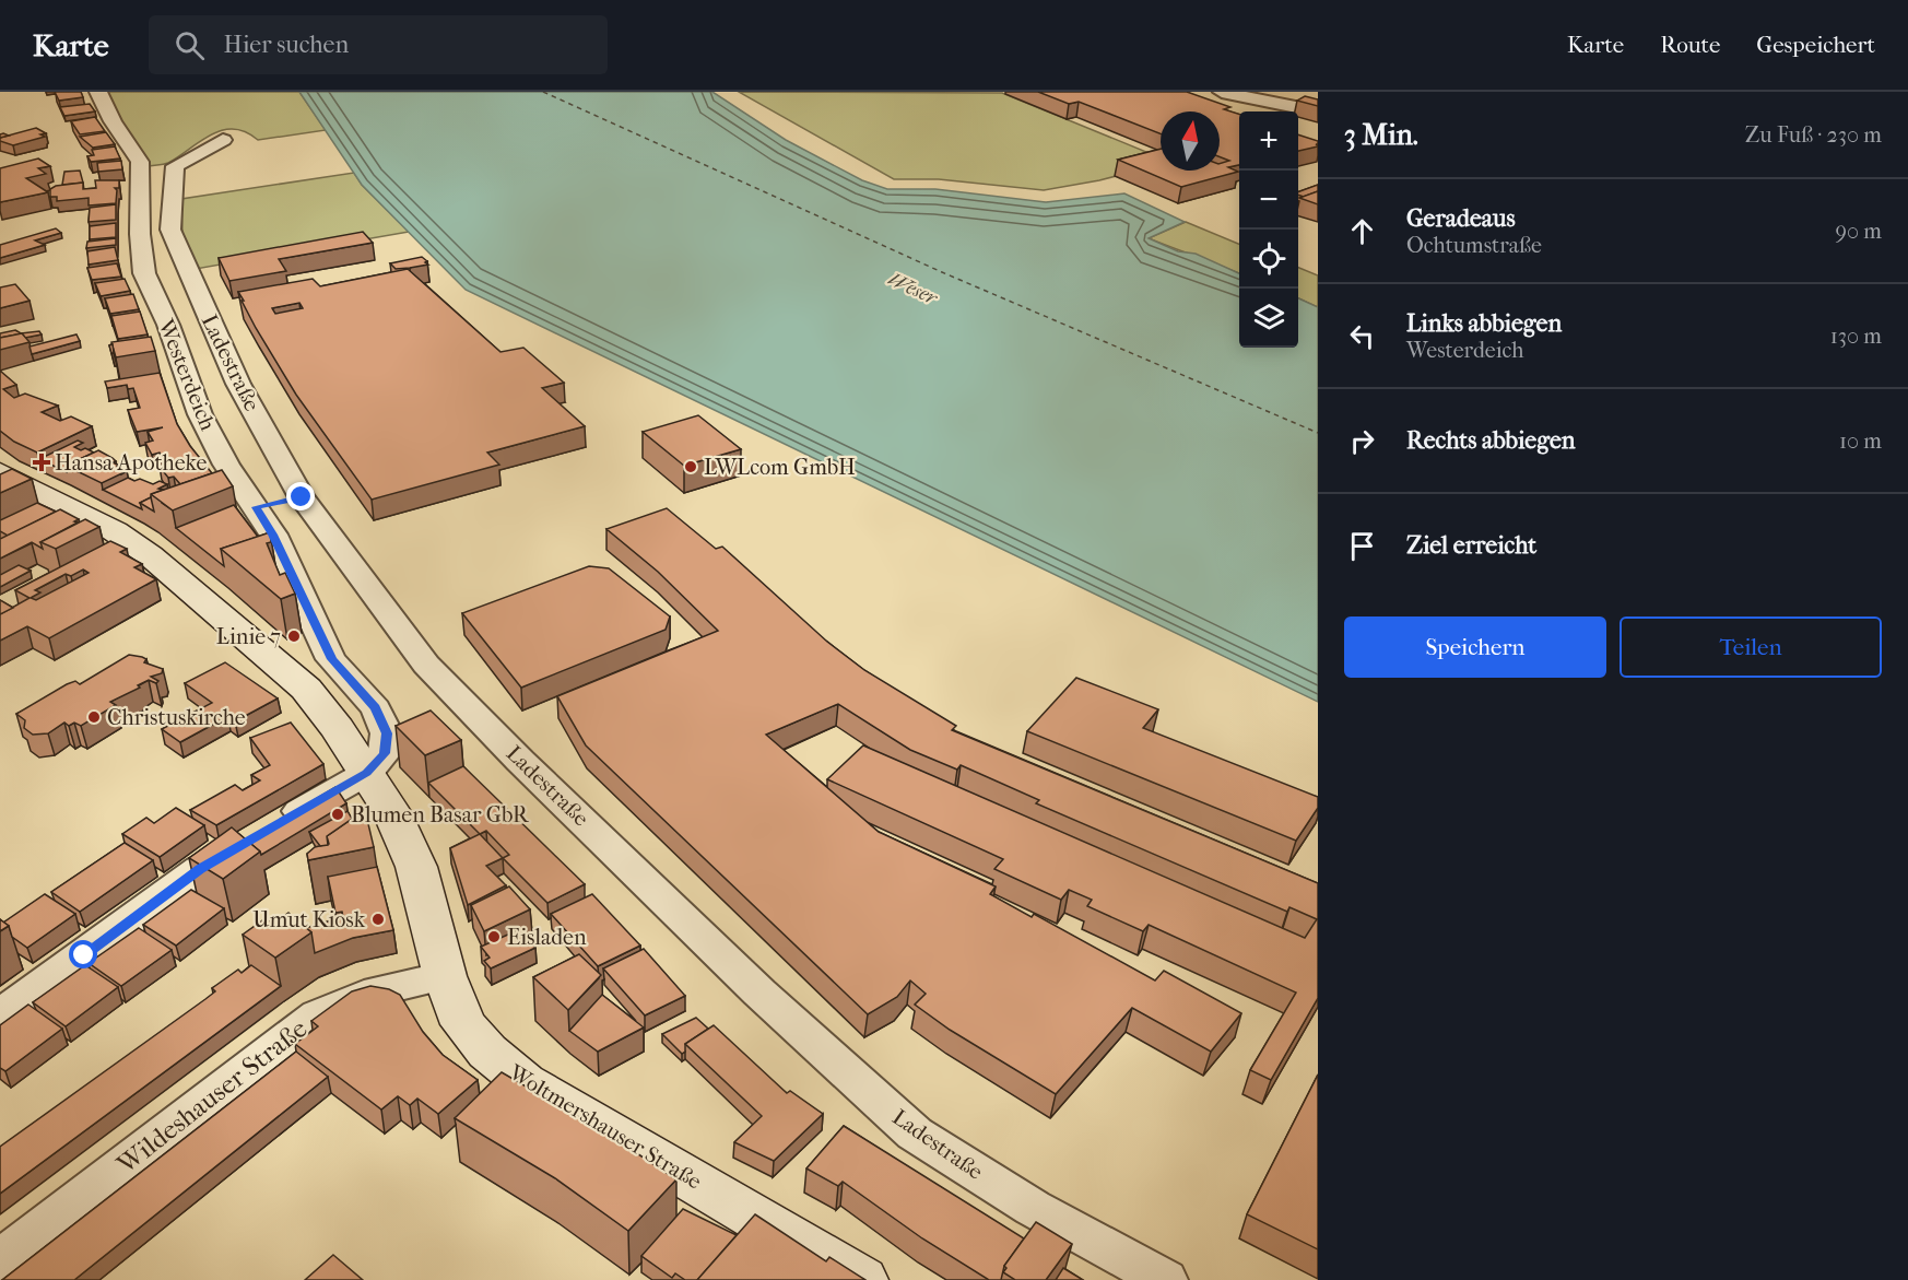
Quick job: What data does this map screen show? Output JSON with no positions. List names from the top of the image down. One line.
{"streets":{"street":["Ladestraße","Westerdeich","Wildeshauser Straße","Woltmershauser Straße"]},"crossings":[["Westerdeich","Woltmershauser Straße"],["Wildeshauser Straße","Woltmershauser Straße"]],"water":["Weser"],"places":{"health":["Hansa Apotheke"],"other":["LWLcom GmbH","Linie 7","Christuskirche","Blumen Basar GbR","Umut Kiosk","Eisladen"]},"north":"top","page":{"header":"Karte","search":"Hier suchen","nav":["Karte","Route","Gespeichert"],"heading":["3 Min.","Zu Fuß · 230 m"],"map_buttons":["+","−"],"list":[["Geradeaus","Ochtumstraße","90 m"],["Links abbiegen","Westerdeich","130 m"],["Rechts abbiegen","10 m"],"Ziel erreicht"],"buttons":["Speichern","Teilen"]}}
